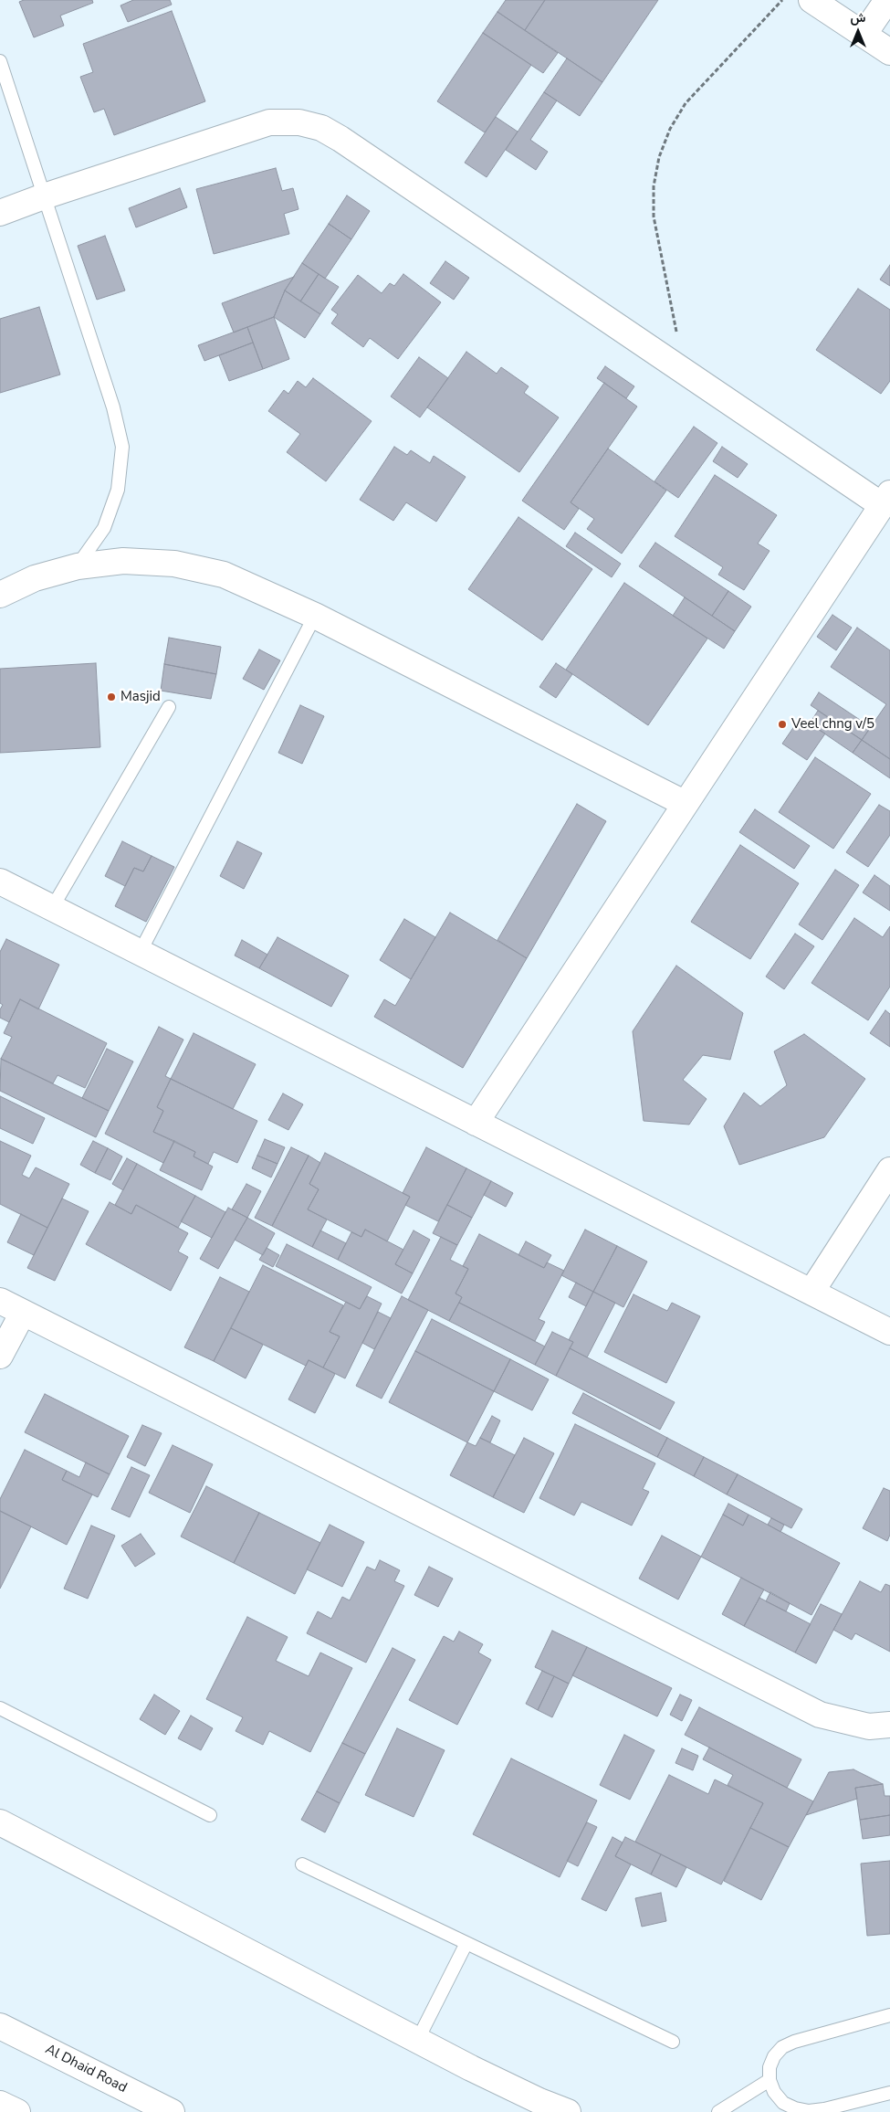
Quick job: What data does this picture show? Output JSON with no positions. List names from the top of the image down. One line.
{"streets":{"main road":["Al Dhaid Road"]},"places":["Masjid","Veel chng v/5"],"north":"top"}
